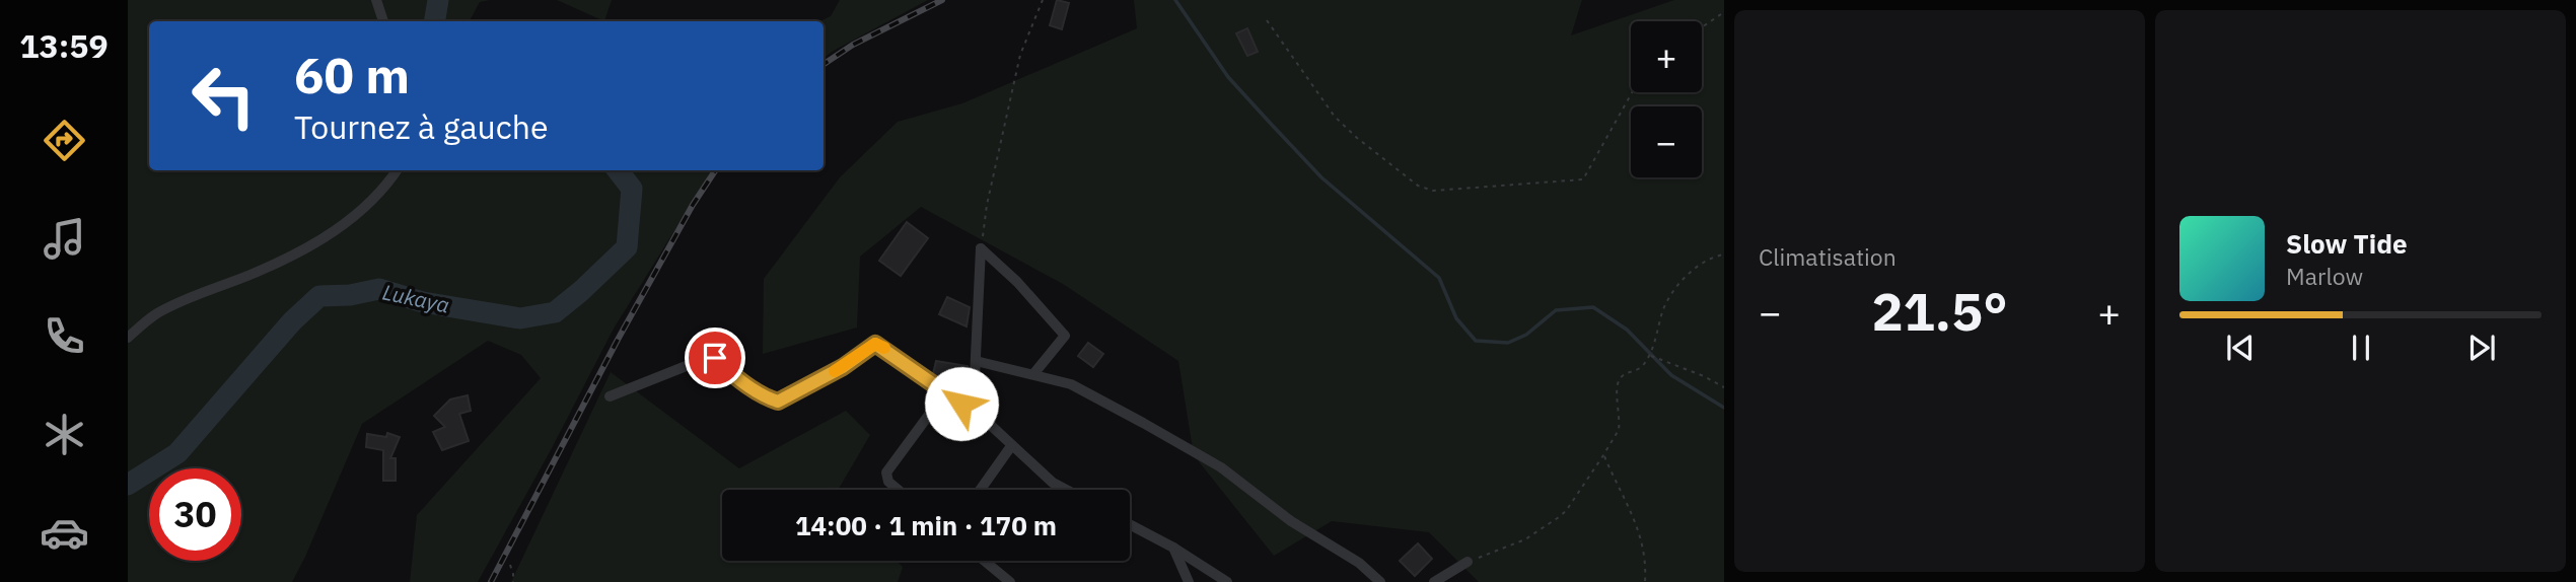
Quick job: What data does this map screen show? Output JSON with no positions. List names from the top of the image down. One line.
{"water":["Lukaya"],"page":{"tabs":"13:59","tile":"Climatisation","map_buttons":["+","−"],"turn":["60 m","Tournez à gauche"],"song":["Slow Tide","Marlow"],"heat":["−","21.5°","+"],"limit":"30","trip":"14:00 · 1 min · 170 m"}}
